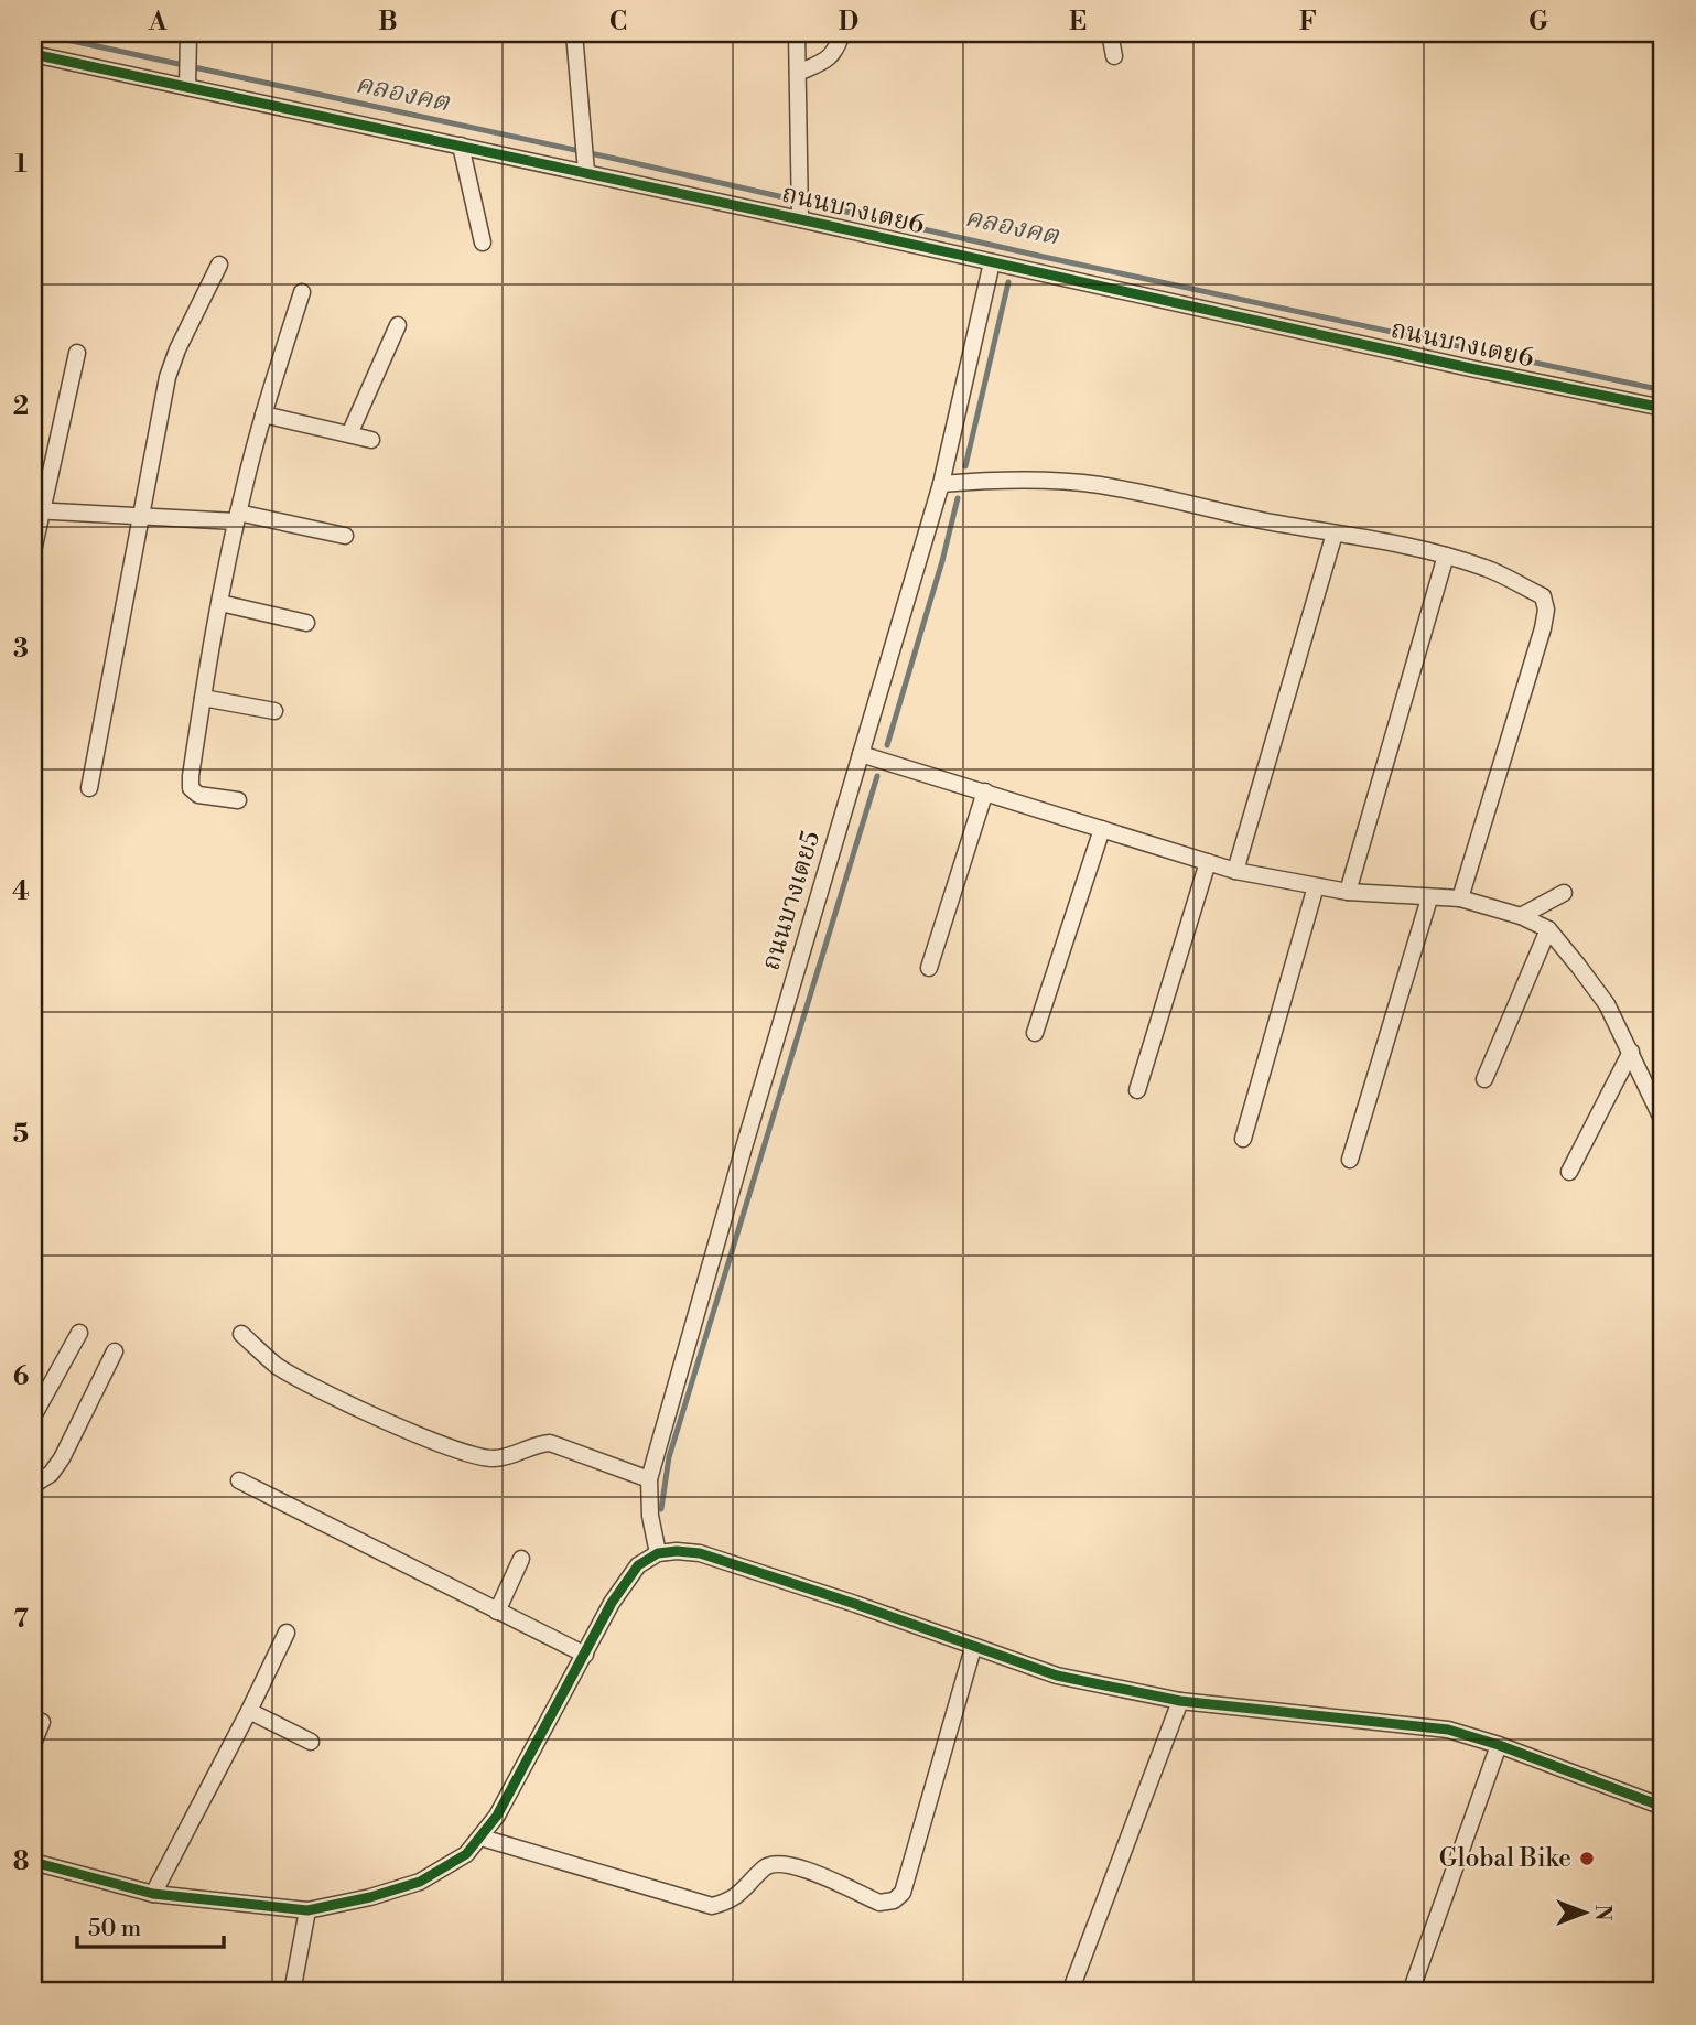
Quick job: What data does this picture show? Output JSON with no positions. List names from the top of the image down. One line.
{"streets":{"street":["ถนนบางเตย6","ถนนบางเตย5"]},"crossings":[["ถนนบางเตย6","ถนนบางเตย5"]],"water":["คลองคต"],"places":["Global Bike"],"scale_bar":"50 m","north":"right","grid":{"columns":["A","B","C","D","E","F","G"],"rows":["1","2","3","4","5","6","7","8"]}}
